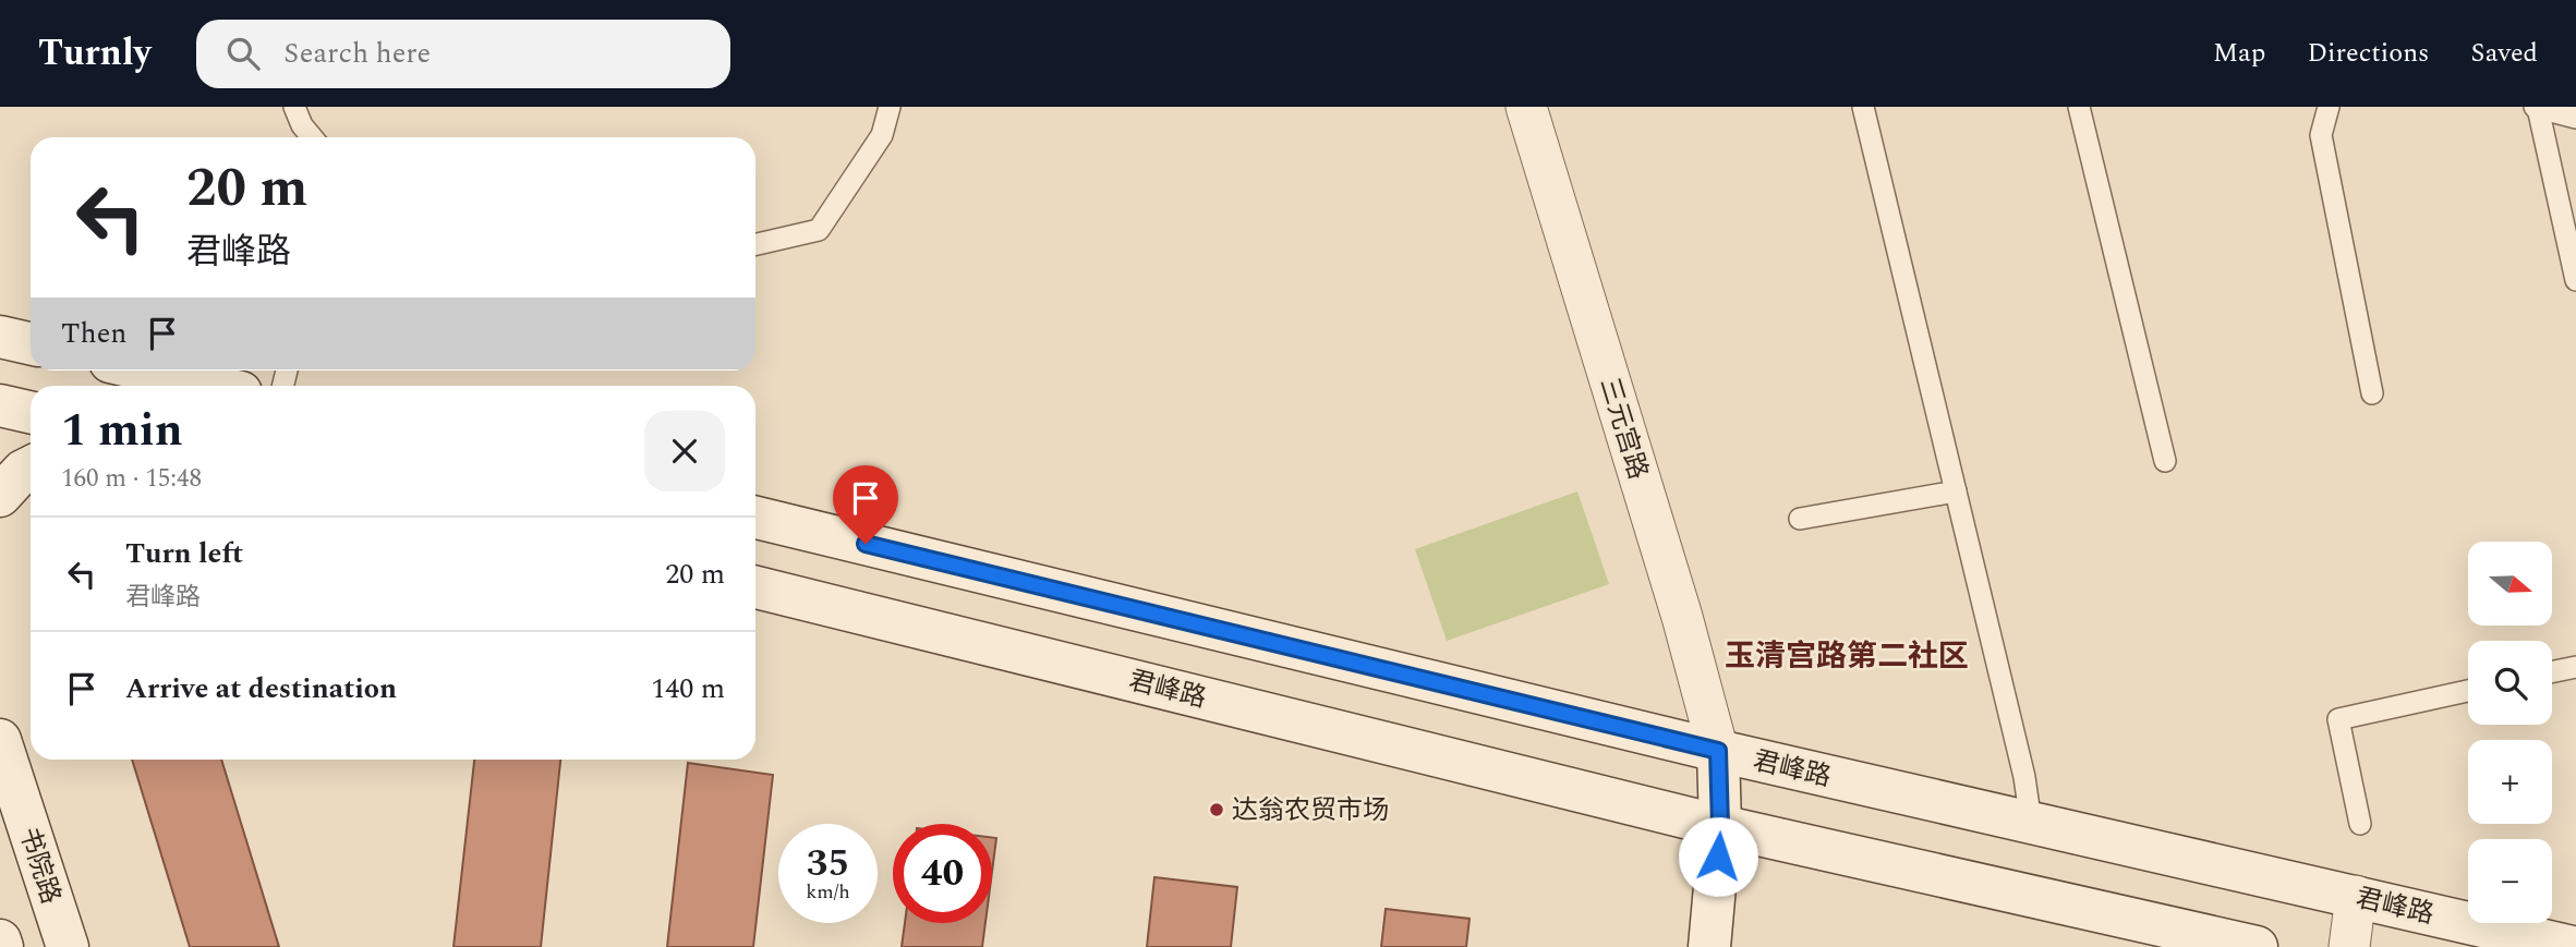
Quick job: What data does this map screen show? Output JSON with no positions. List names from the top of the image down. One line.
{"streets":{"main road":["君峰路","书院路"],"street":["三元宫路"]},"crossings":[["三元宫路","君峰路"]],"districts":["玉清宫路第二社区"],"places":["达翁农贸市场"],"north":"right","page":{"header":"Turnly","search":"Search here","nav":["Map","Directions","Saved"],"turn":["20 m","君峰路"],"then":"Then","heading":["1 min","160 m · 15:48"],"list":[{"name":"Turn left","note":"君峰路","value":"20 m"},{"name":"Arrive at destination","value":"140 m"}],"map_buttons":["+","−"],"speed":"35 km/h","limit":"40"}}
